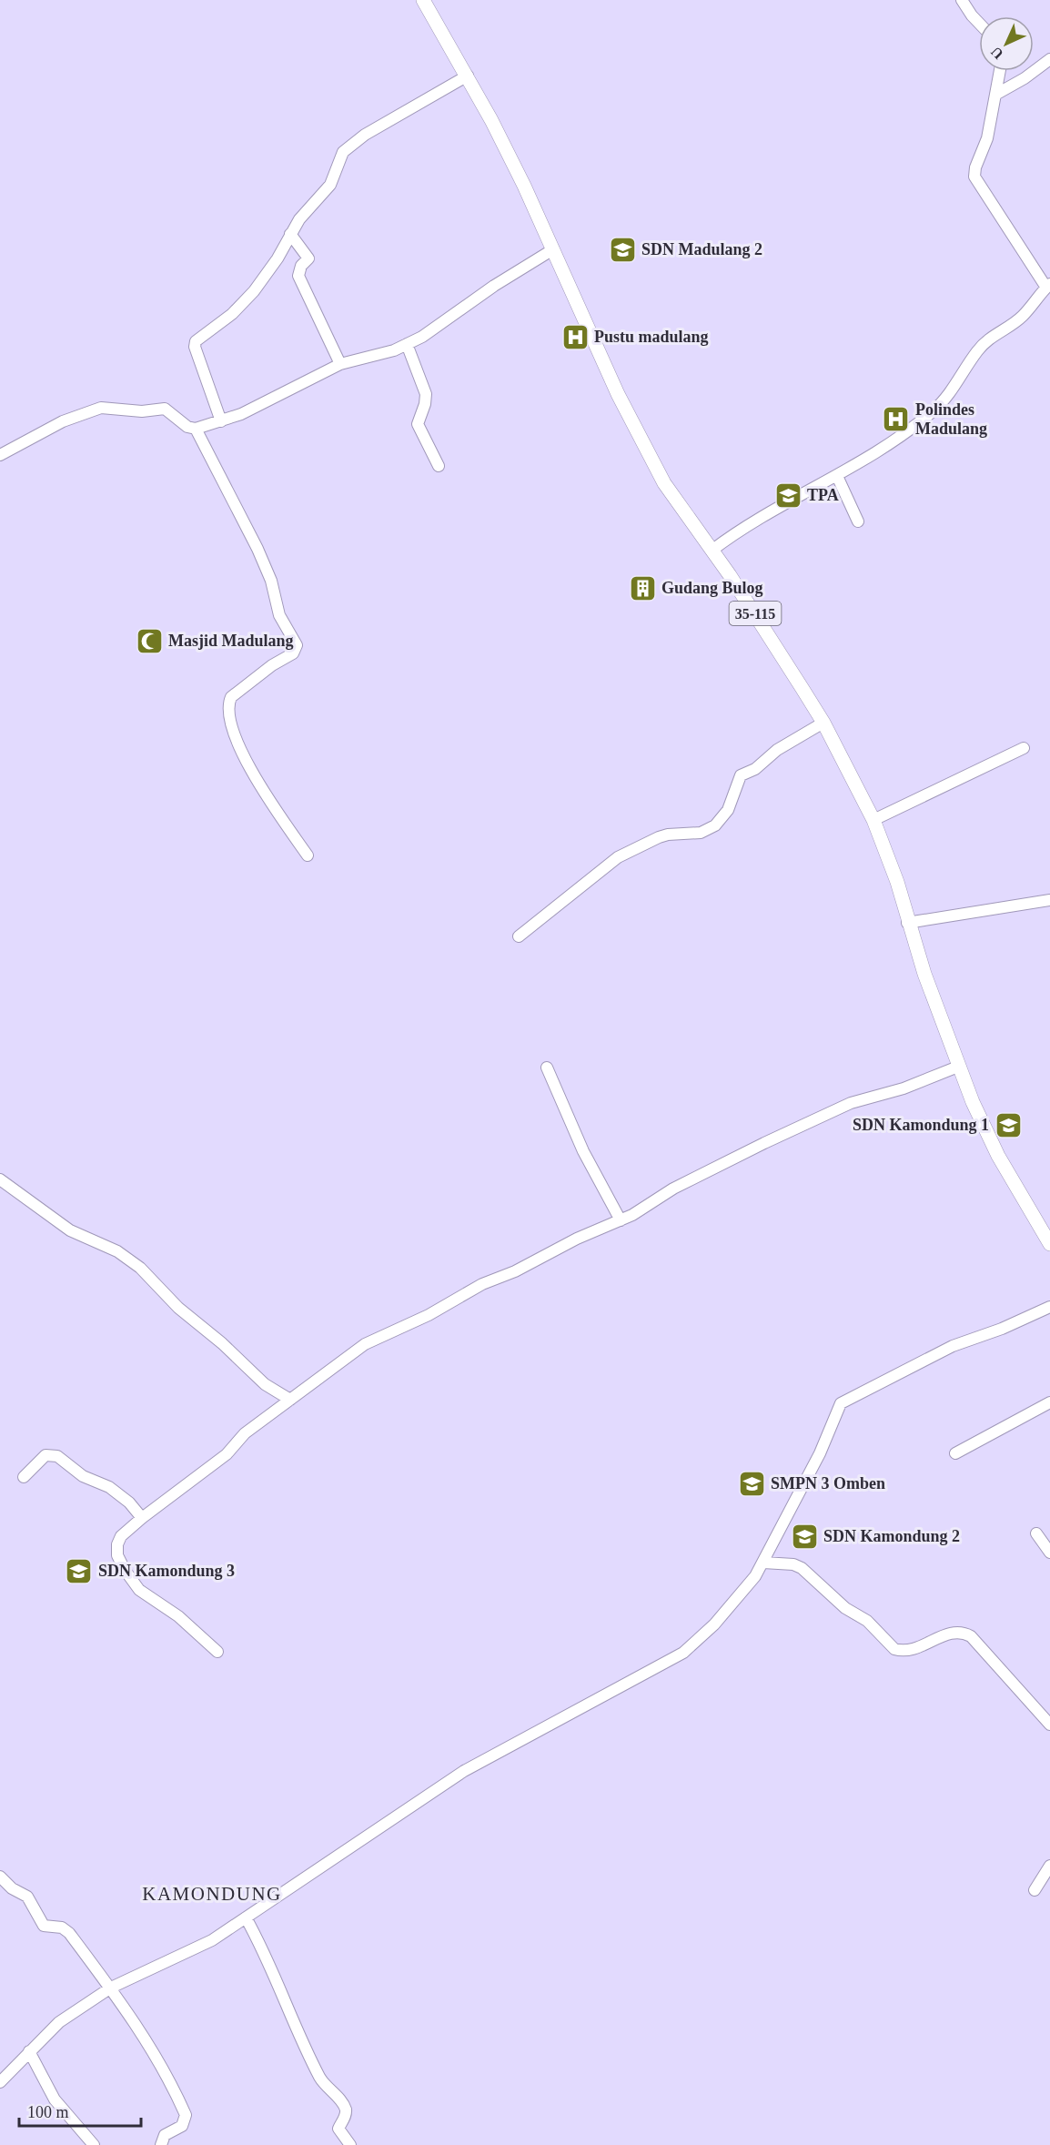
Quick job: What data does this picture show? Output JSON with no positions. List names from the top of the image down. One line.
{"streets":{"main road":["35-115"]},"districts":["KAMONDUNG"],"places":{"school or university":["SDN Madulang 2","TPA","SDN Kamondung 1","SMPN 3 Omben","SDN Kamondung 2","SDN Kamondung 3"],"hospital":["Pustu madulang","Polindes Madulang"],"building":["Gudang Bulog"],"mosque":["Masjid Madulang"]},"scale_bar":"100 m","north":"bottom left"}
